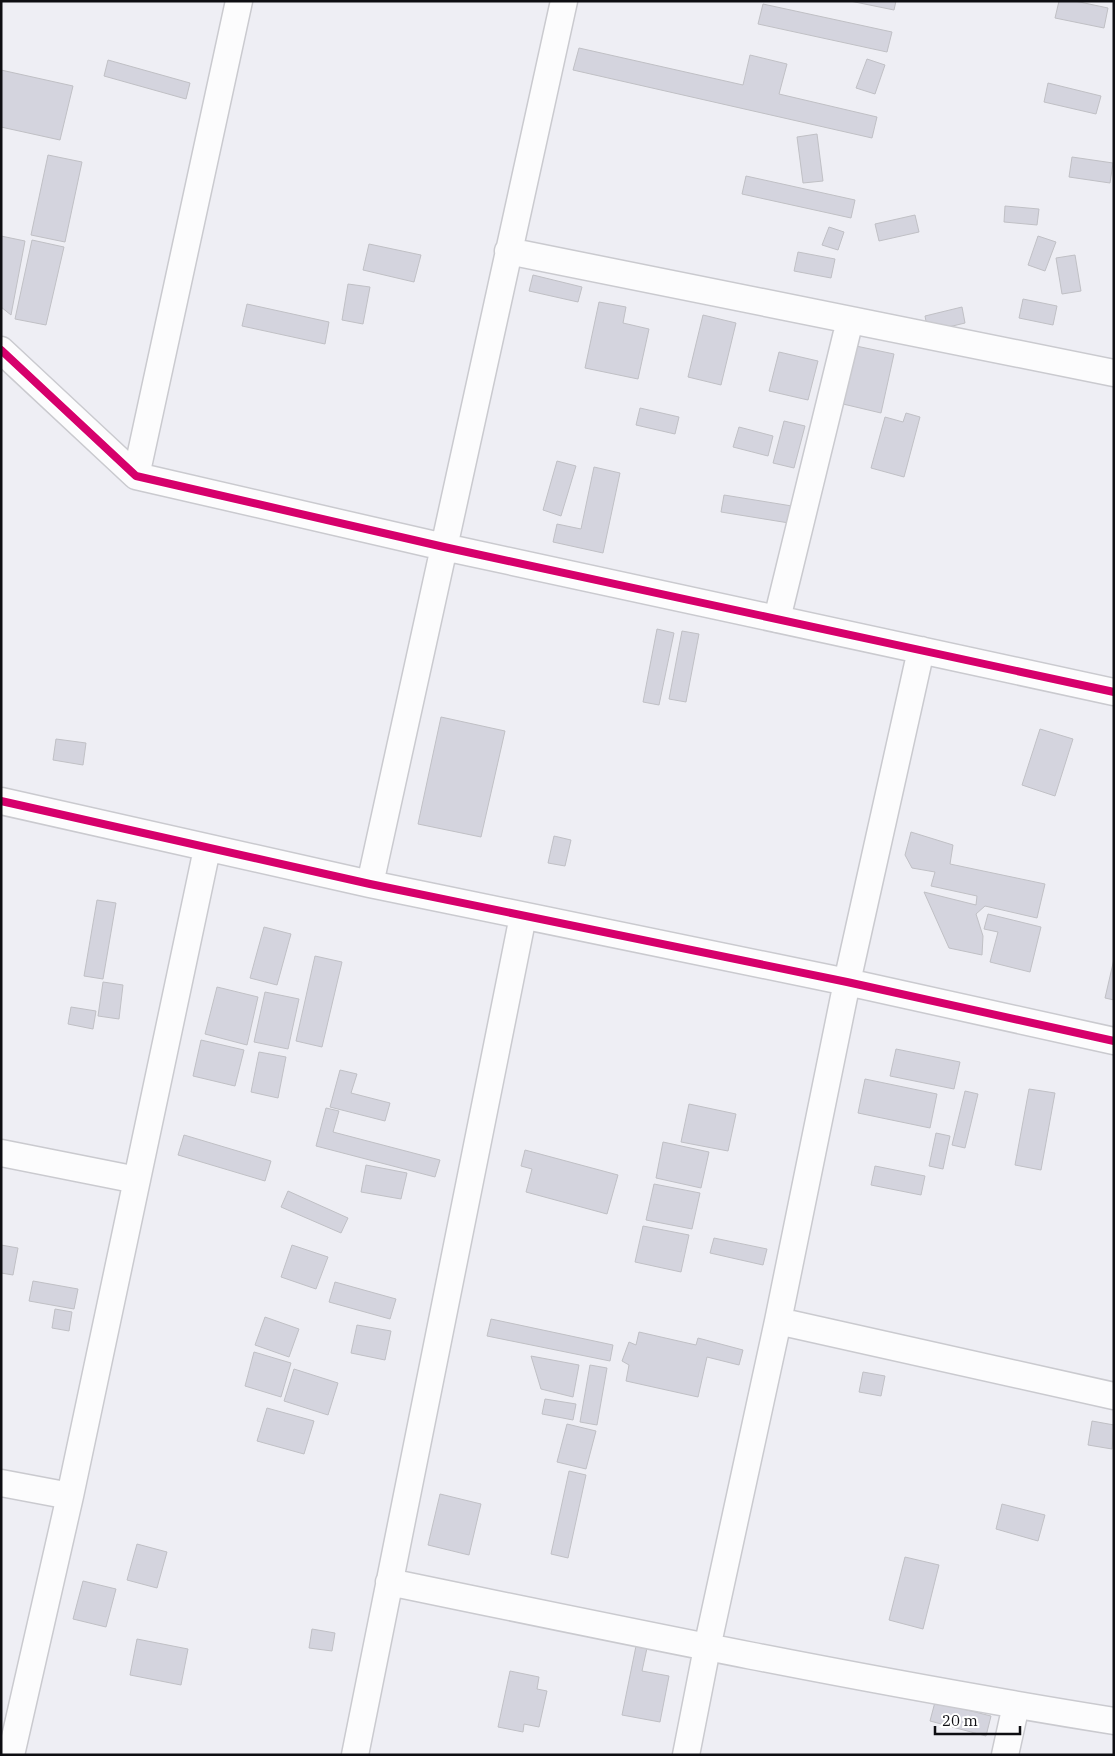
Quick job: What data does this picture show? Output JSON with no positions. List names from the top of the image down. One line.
{"scale_bar":"20 m"}
